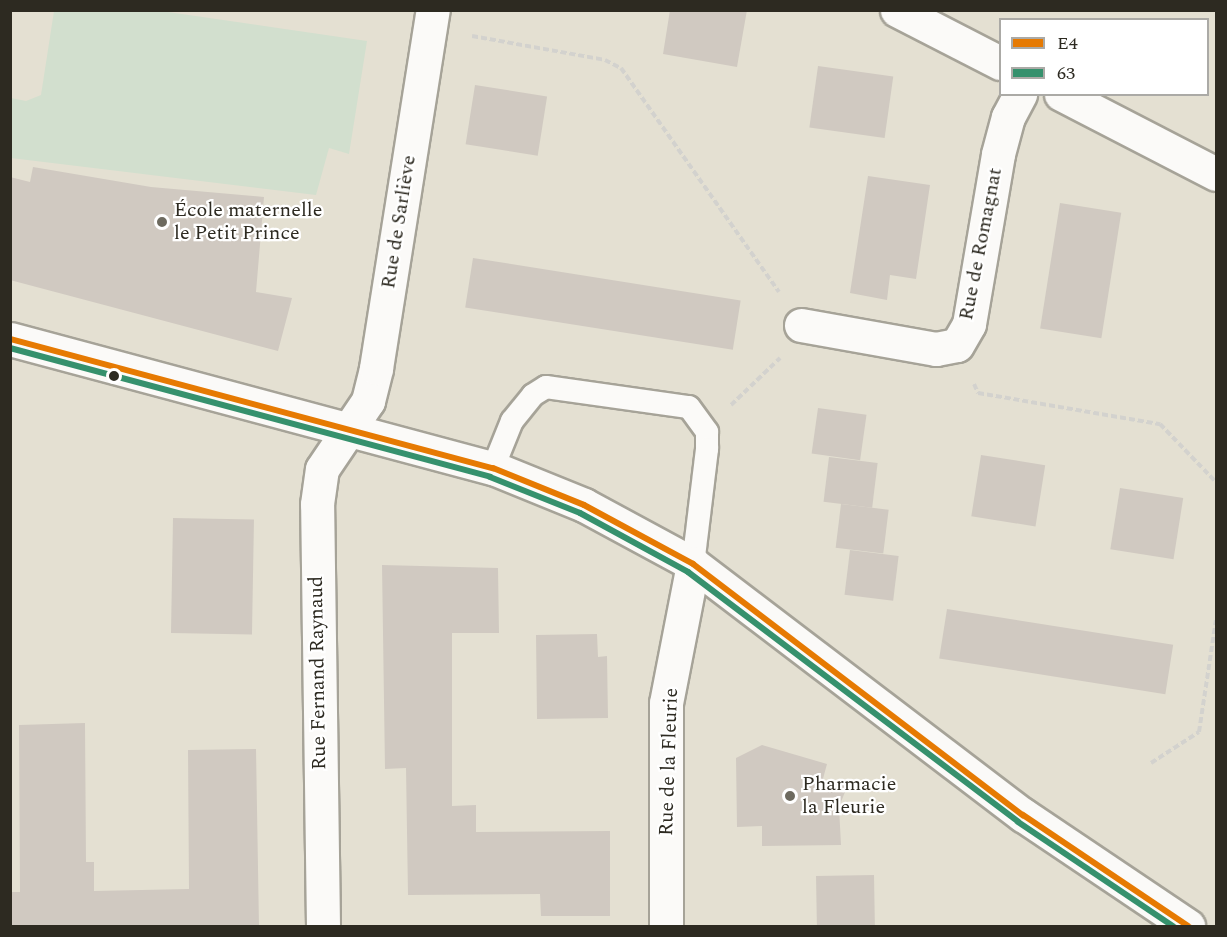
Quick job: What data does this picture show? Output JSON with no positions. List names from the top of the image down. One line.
{"streets":{"street":["Rue de Sarliève","Rue de Romagnat","Rue Fernand Raynaud","Rue de la Fleurie"]},"crossings":[["Rue de Sarliève","Rue Fernand Raynaud"]],"places":["École maternelle le Petit Prince","Pharmacie la Fleurie"],"lines":["transit line E4","transit line 63"],"legend":["E4","63"]}
